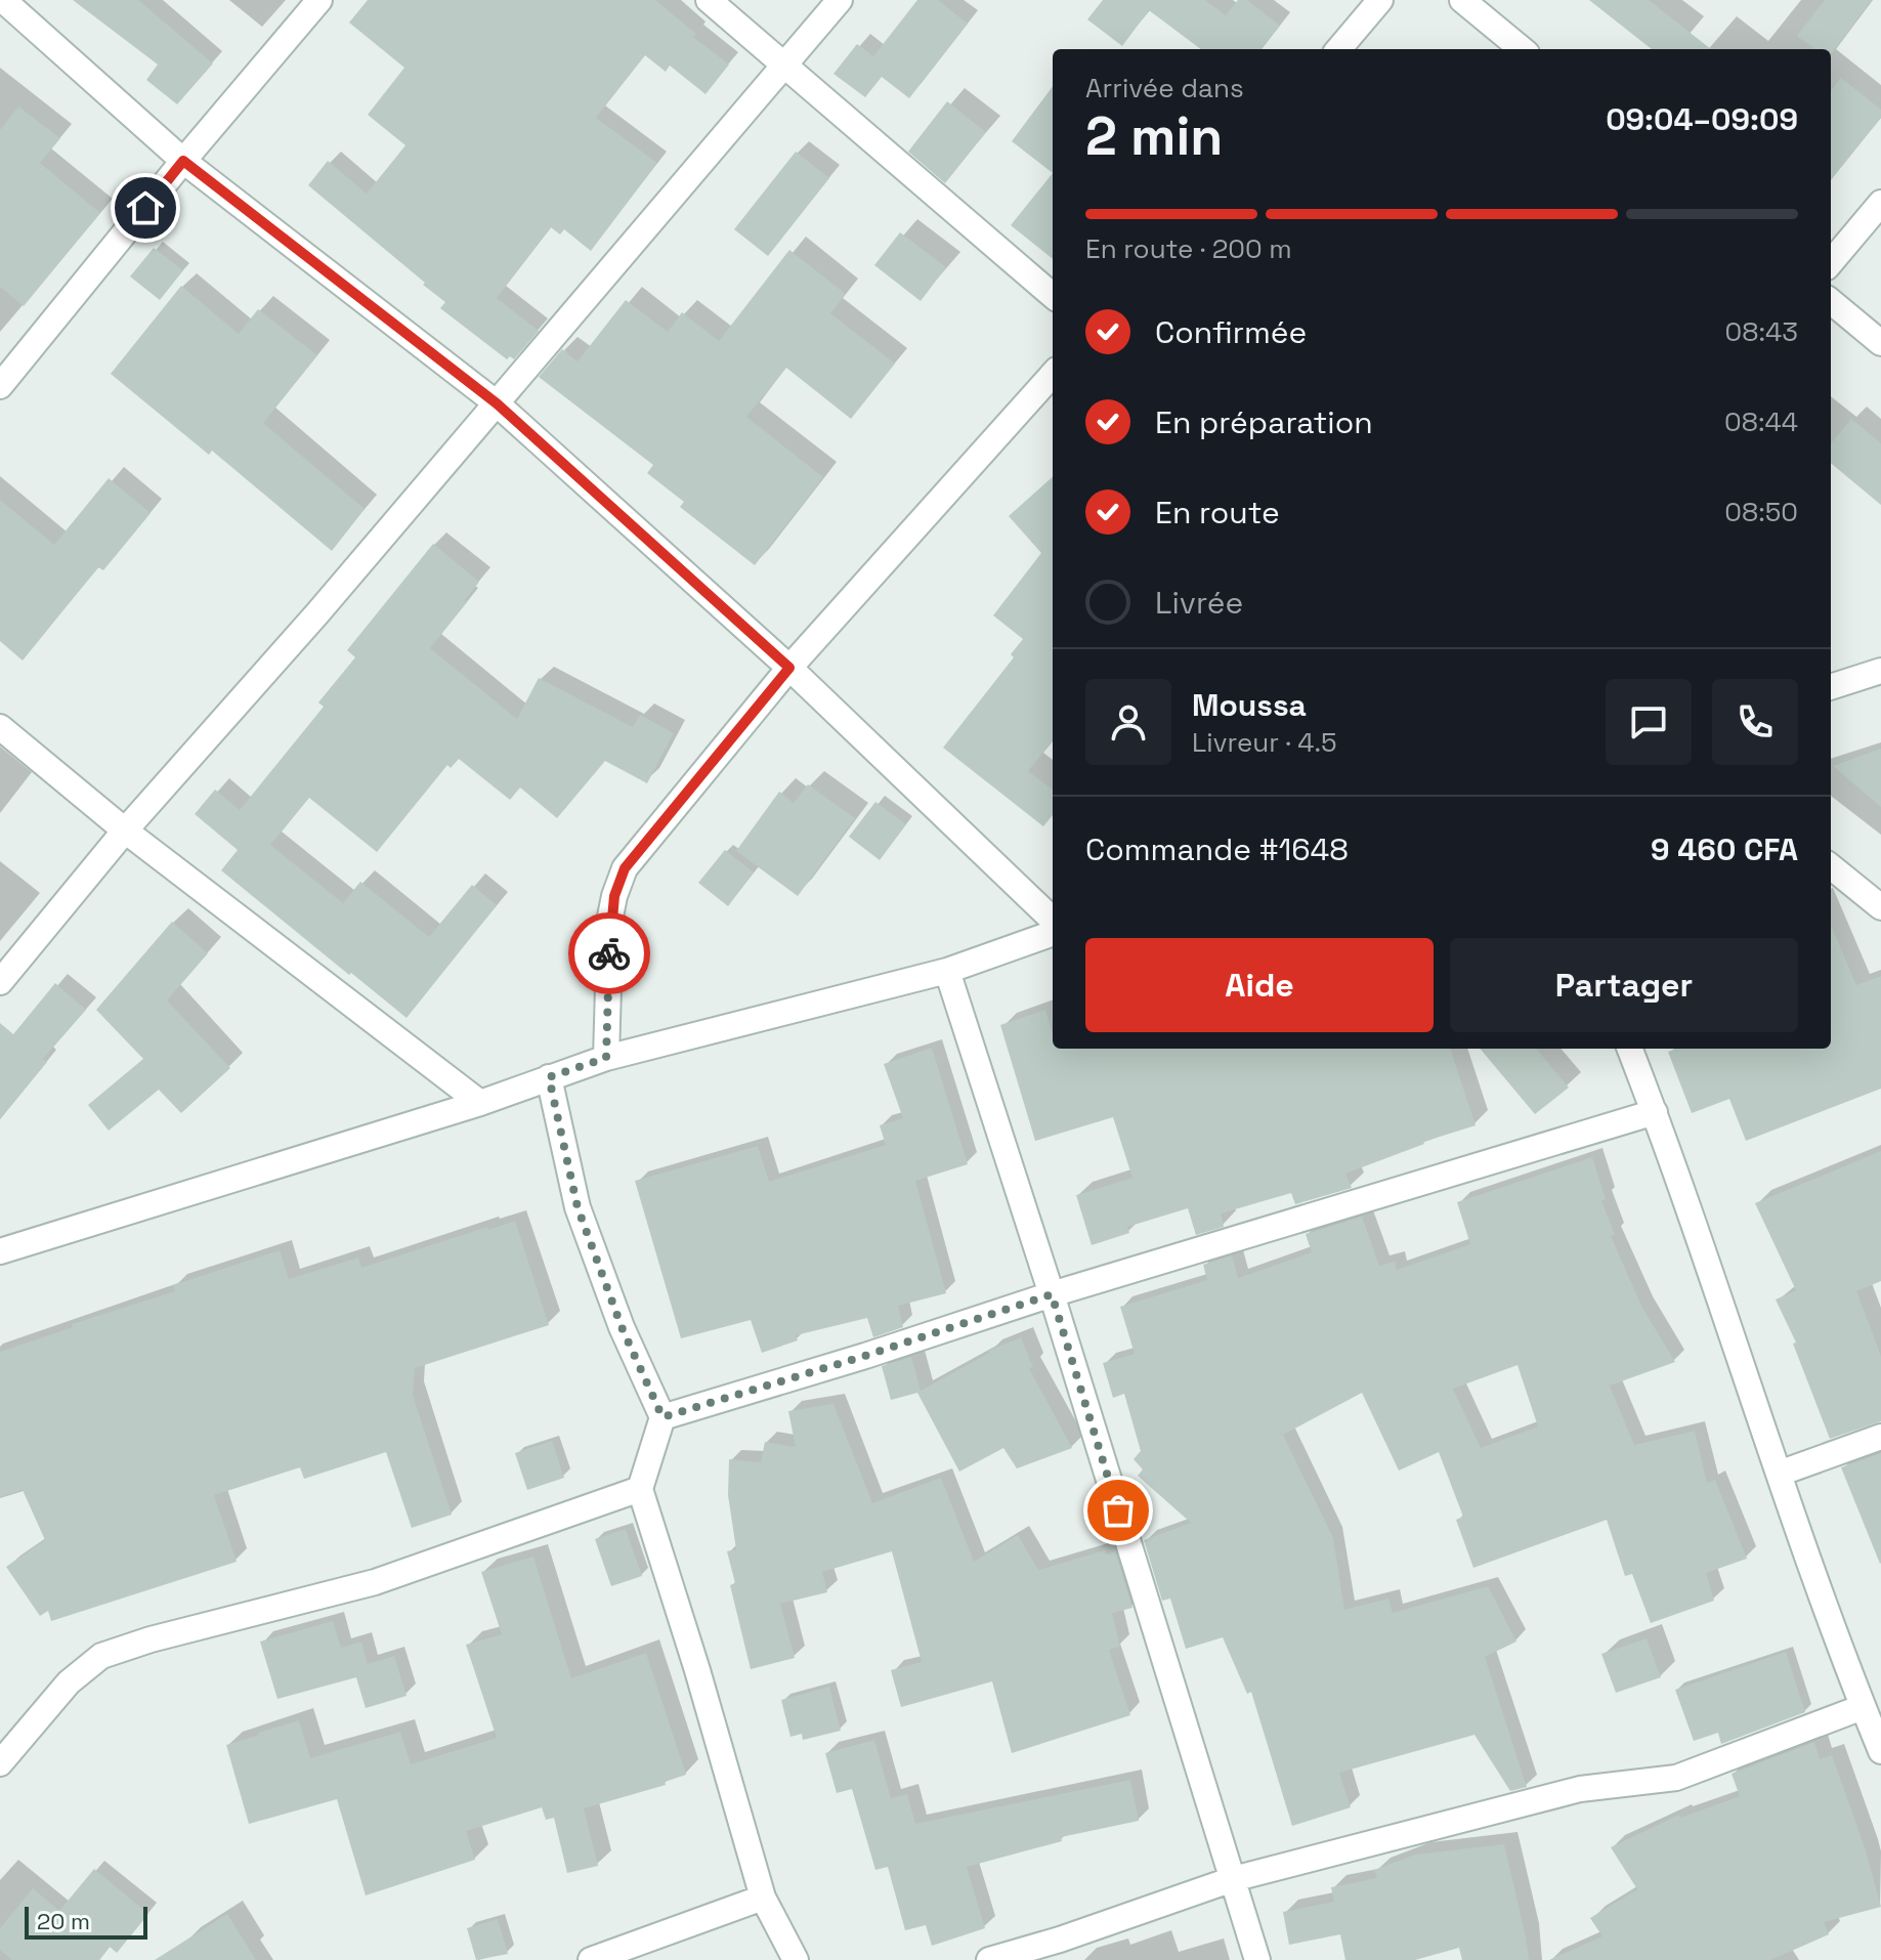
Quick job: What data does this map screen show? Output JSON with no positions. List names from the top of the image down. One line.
{"scale_bar":"20 m","page":{"heading":["2 min","Arrivée dans","09:04–09:09"],"panel":["Moussa","Livreur · 4.5","Commande #1648","9 460 CFA"],"bar":"En route · 200 m","list":[["Confirmée","08:43"],["En préparation","08:44"],["En route","08:50"],"Livrée"],"buttons":["Aide","Partager"],"scale":"20 m"}}
